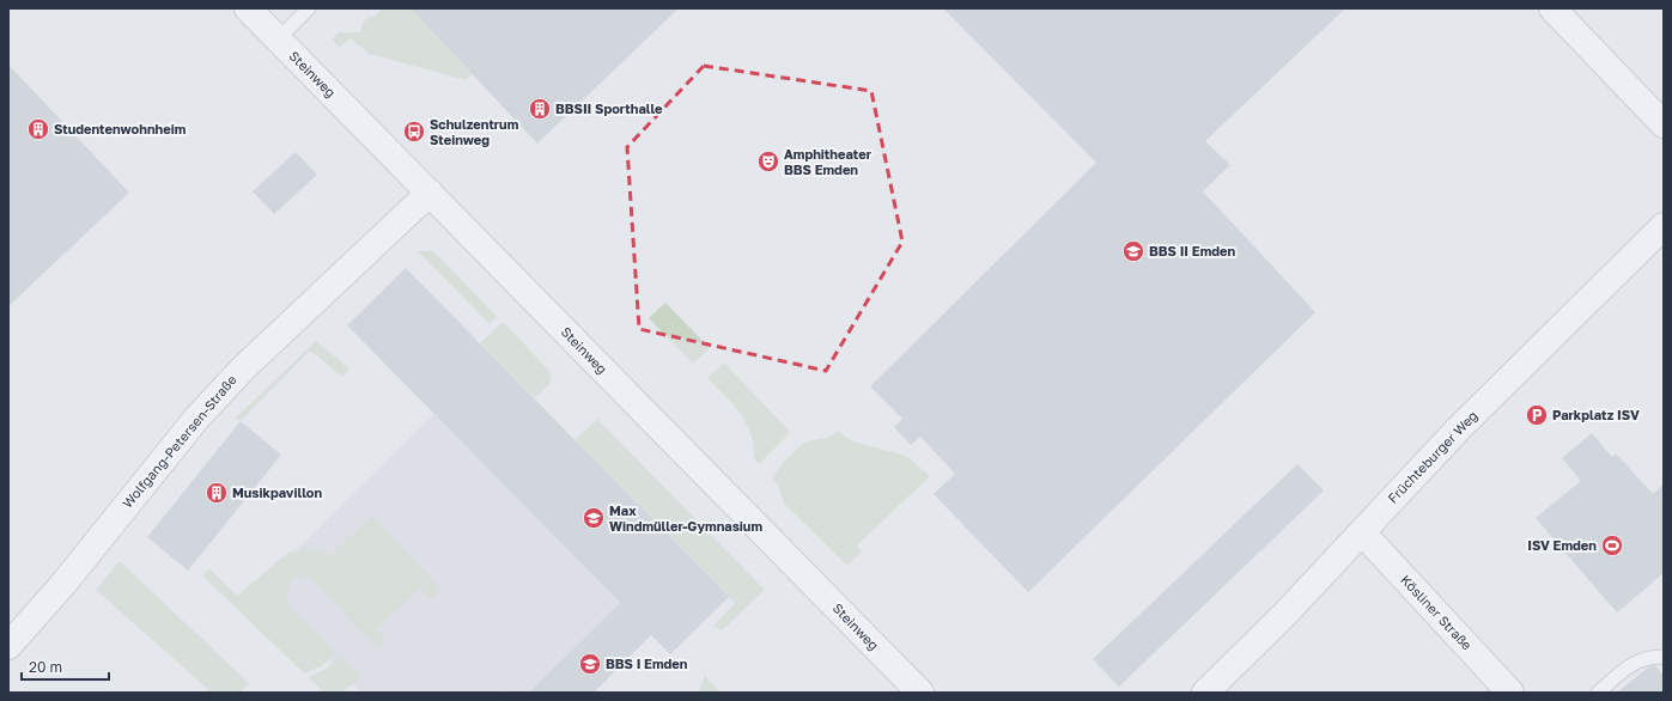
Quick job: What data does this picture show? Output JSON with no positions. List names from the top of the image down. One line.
{"streets":{"street":["Steinweg","Wolfgang-Petersen-Straße","Früchteburger Weg","Kösliner Straße"]},"crossings":[["Steinweg","Wolfgang-Petersen-Straße"],["Früchteburger Weg","Kösliner Straße"]],"places":{"building":["BBSII Sporthalle","Studentenwohnheim","Musikpavillon"],"bus stop":["Schulzentrum Steinweg"],"theatre":["Amphitheater BBS Emden"],"school or university":["BBS II Emden","Max Windmüller-Gymnasium","BBS I Emden"],"parking":["Parkplatz ISV"],"sports":["ISV Emden"]},"scale_bar":"20 m"}
